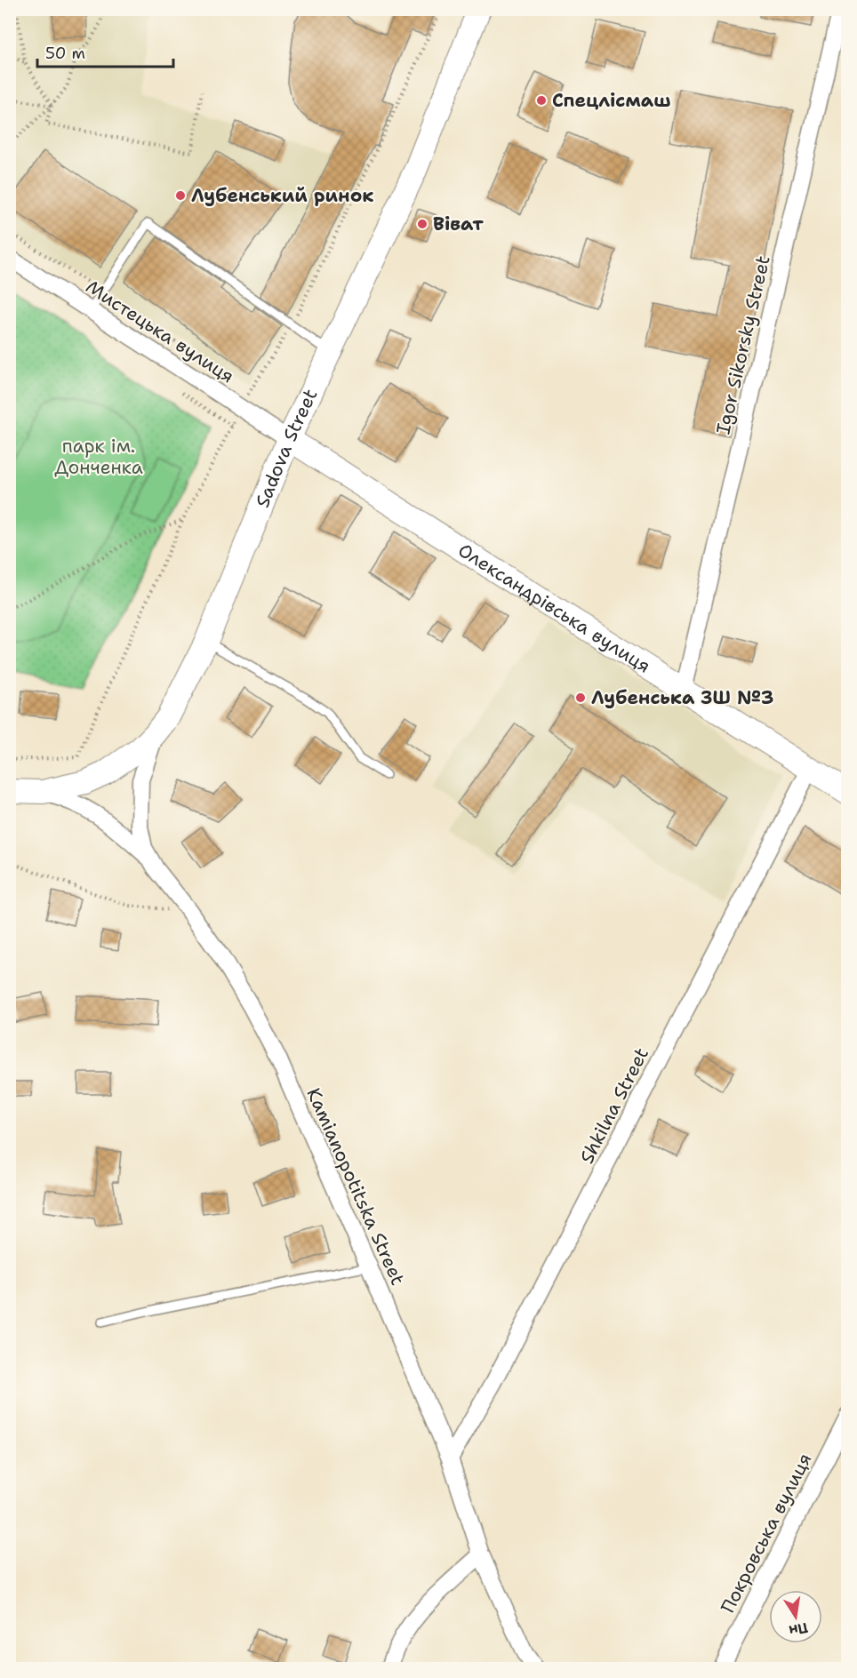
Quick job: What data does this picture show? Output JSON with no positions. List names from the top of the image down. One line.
{"streets":{"main road":["Sadova Street","Олександрівська вулиця"],"street":["Мистецька вулиця","Igor Sikorsky Street","Shkilna Street","Kamianopotitska Street","Покровська вулиця"]},"crossings":[["Мистецька вулиця","Sadova Street"],["Мистецька вулиця","Олександрівська вулиця"],["Igor Sikorsky Street","Олександрівська вулиця"],["Sadova Street","Олександрівська вулиця"],["Sadova Street","Kamianopotitska Street"],["Олександрівська вулиця","Shkilna Street"],["Shkilna Street","Kamianopotitska Street"]],"parks":["парк ім. Донченка"],"places":["Спецлісмаш","Лубенський ринок","Віват","Лубенська ЗШ №3"],"scale_bar":"50 m","north":"bottom"}
